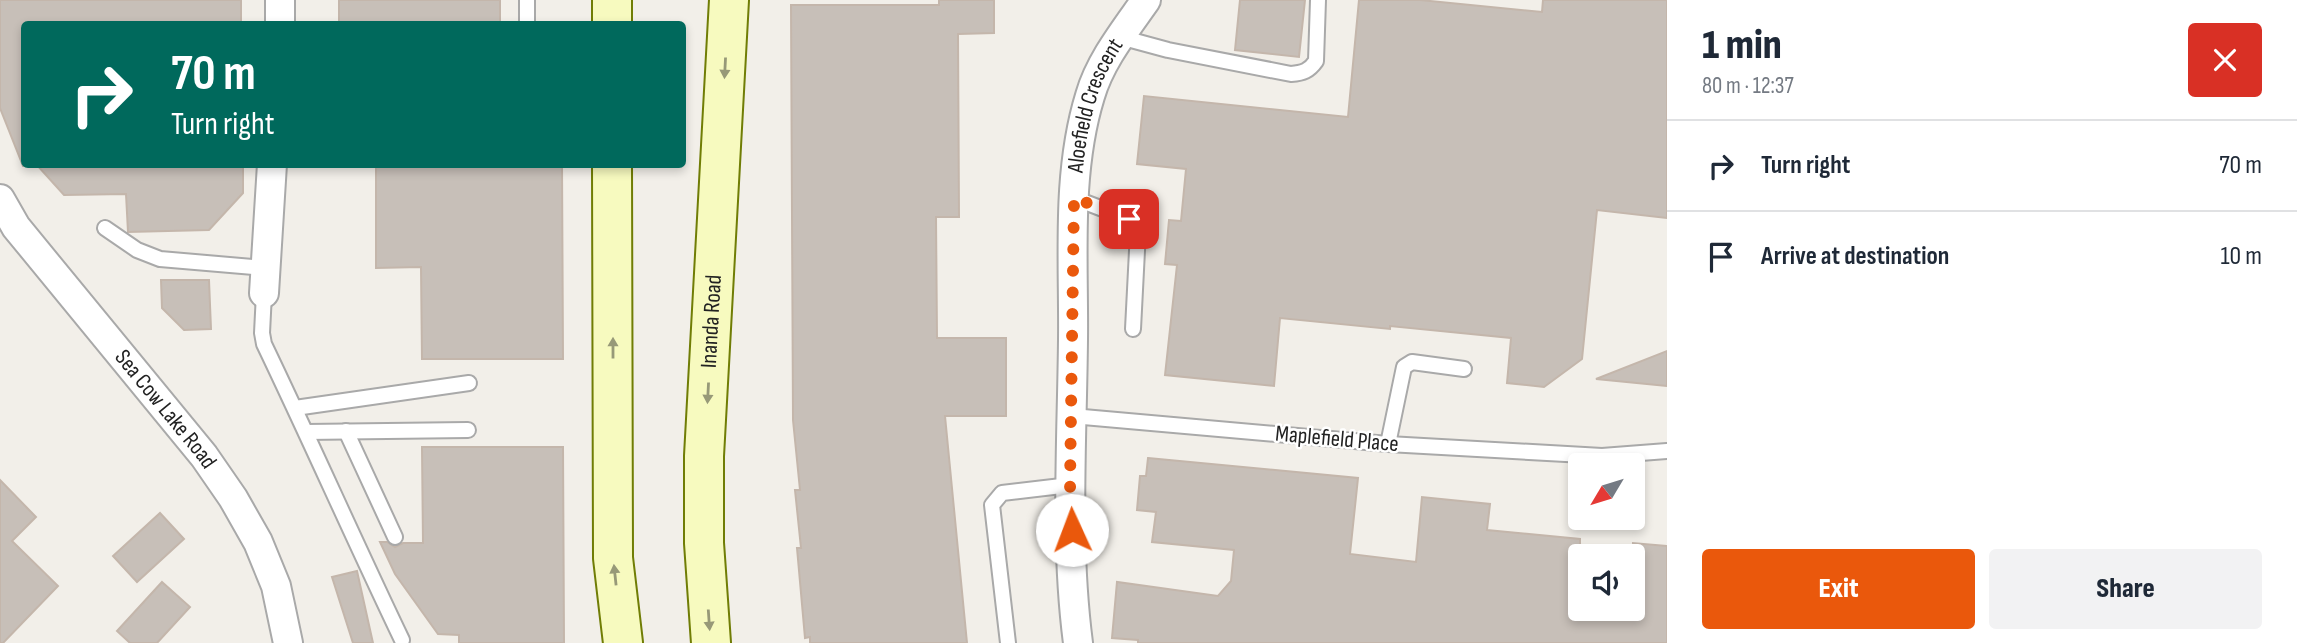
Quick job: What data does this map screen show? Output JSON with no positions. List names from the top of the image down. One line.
{"streets":{"main road":["Inanda Road"],"street":["Aloefield Crescent","Sea Cow Lake Road"],"lane":["Maplefield Place"]},"crossings":[["Aloefield Crescent","Maplefield Place"]],"north":"bottom left","page":{"heading":["1 min","80 m · 12:37"],"turn":["70 m","Turn right"],"list":[{"name":"Turn right","value":"70 m"},{"name":"Arrive at destination","value":"10 m"}],"buttons":["Exit","Share"]}}
